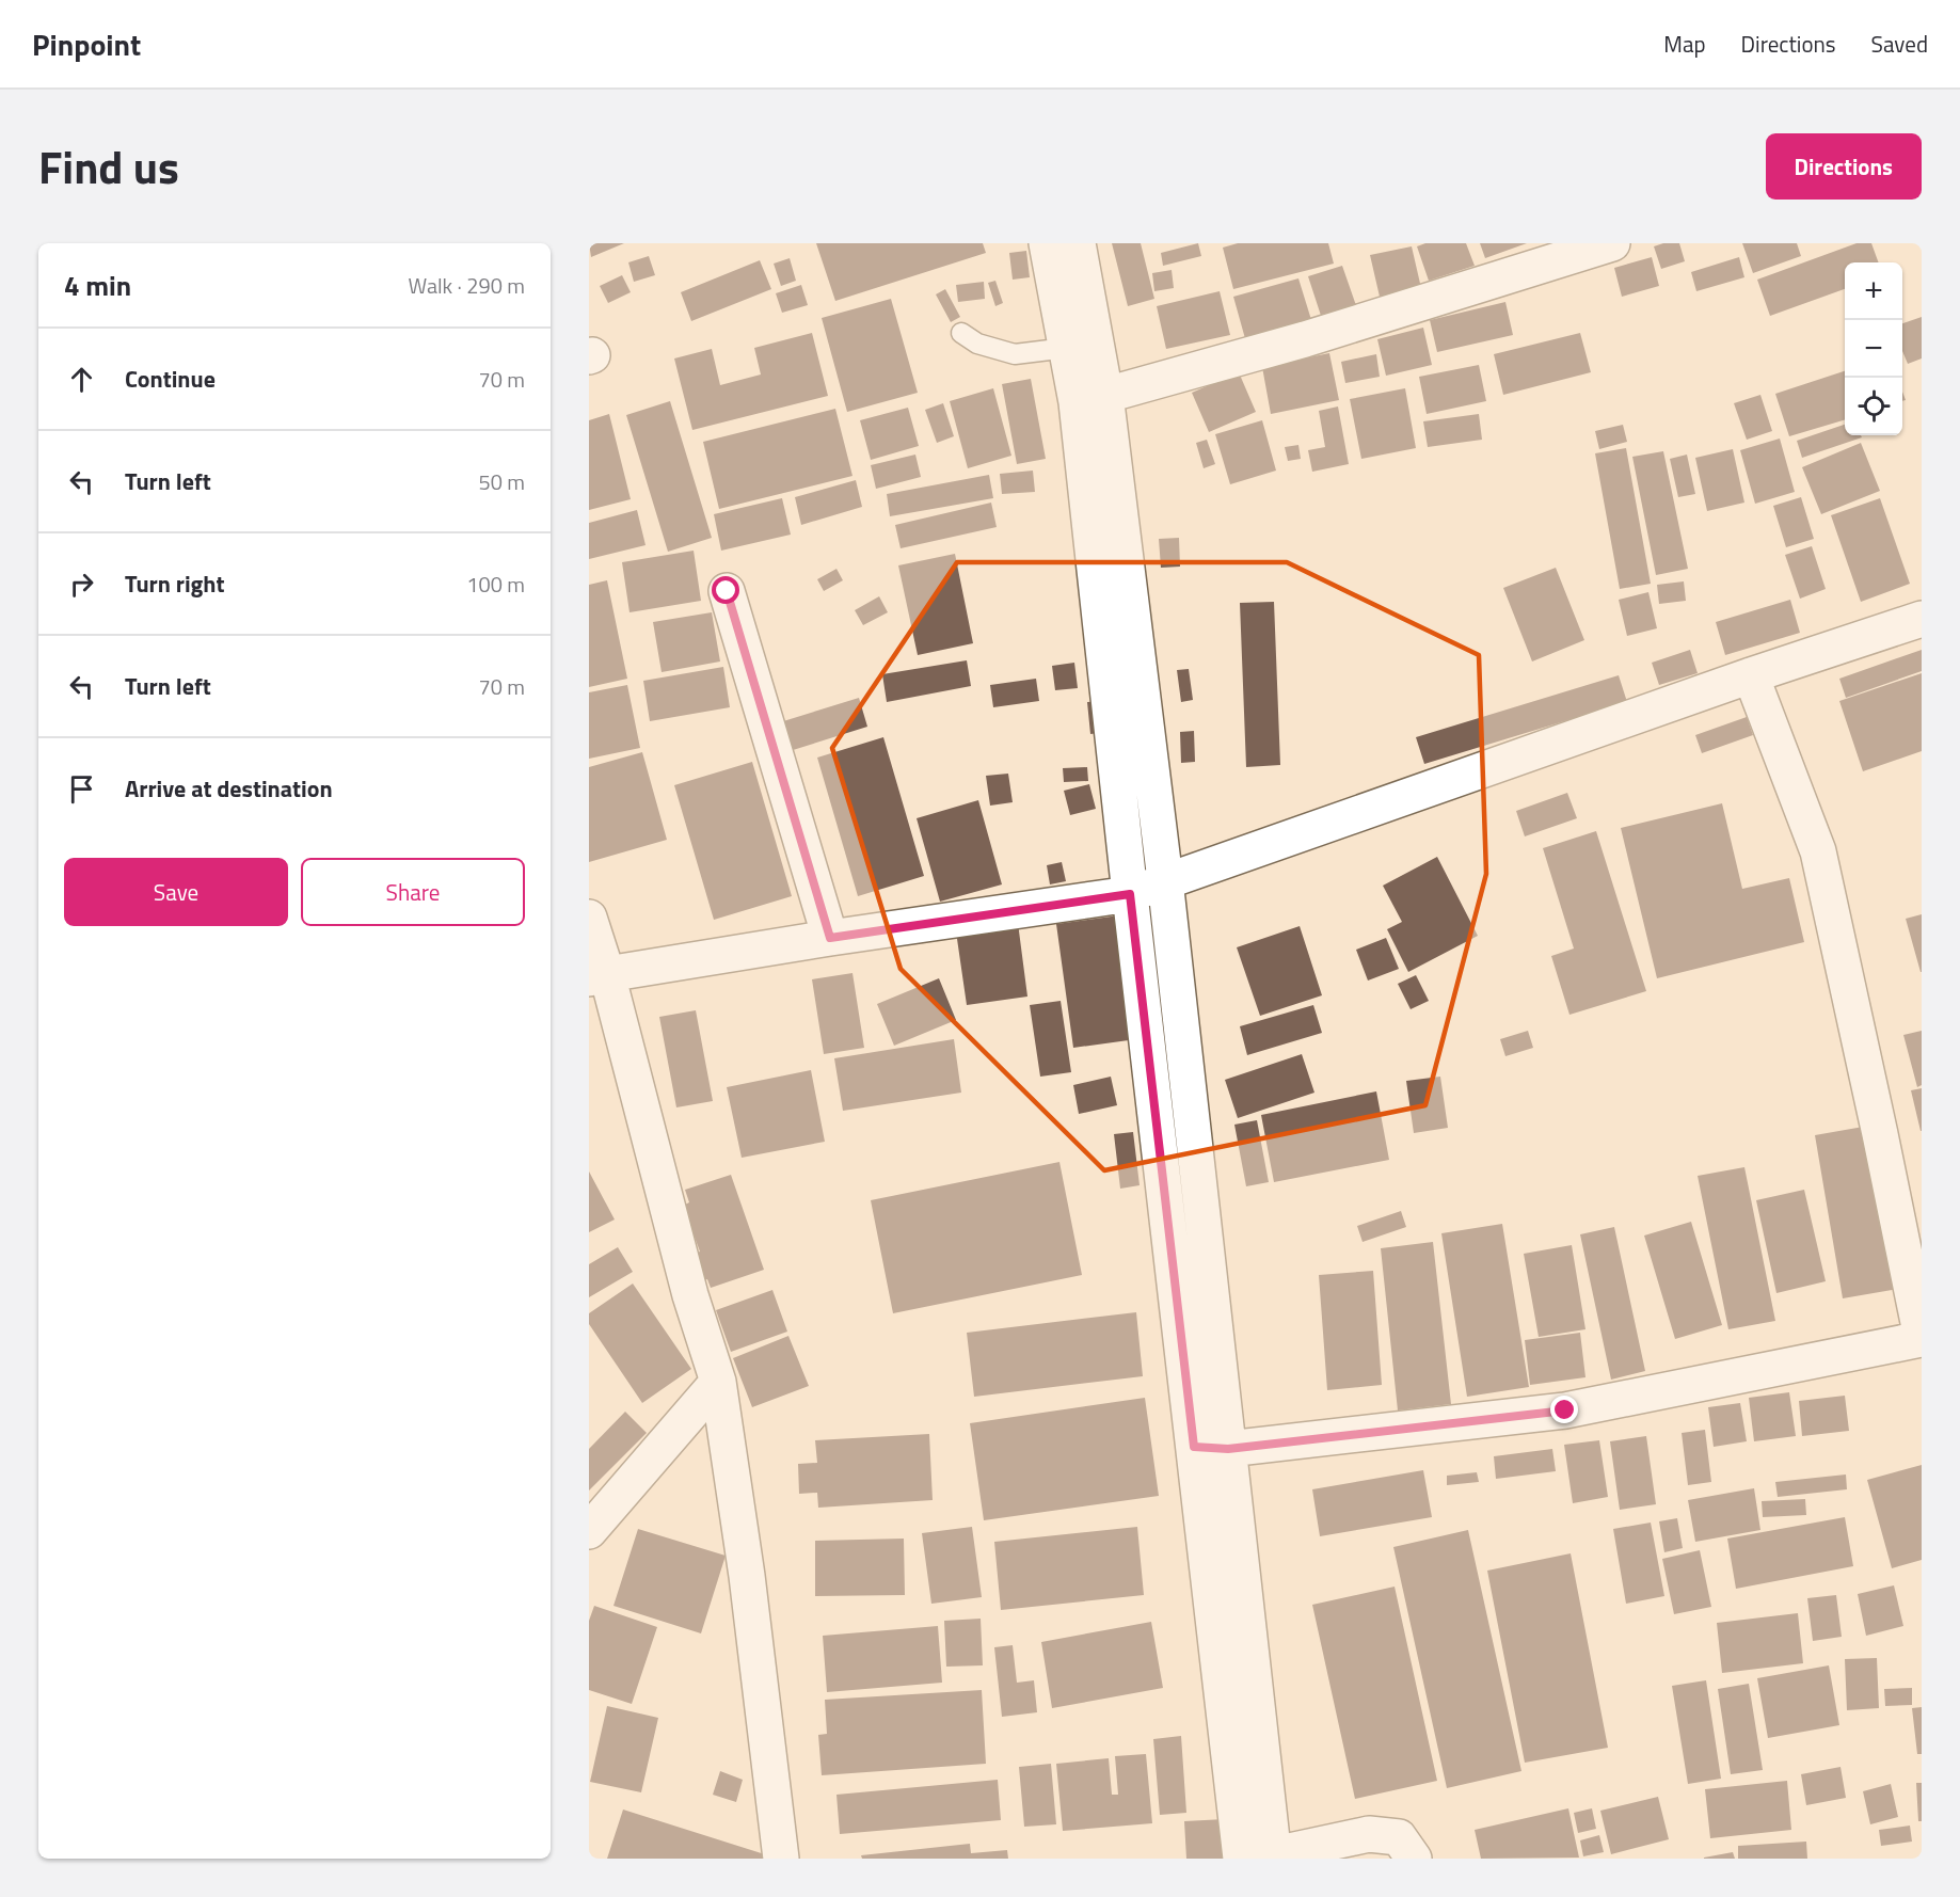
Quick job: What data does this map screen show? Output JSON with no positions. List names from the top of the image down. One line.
{"page":{"header":"Pinpoint","nav":["Map","Directions","Saved"],"title":"Find us","buttons":["Directions",["Save","Share"]],"heading":["4 min","Walk · 290 m"],"map_buttons":["+","−"],"list":[["Continue","70 m"],["Turn left","50 m"],["Turn right","100 m"],["Turn left","70 m"],"Arrive at destination"]}}
